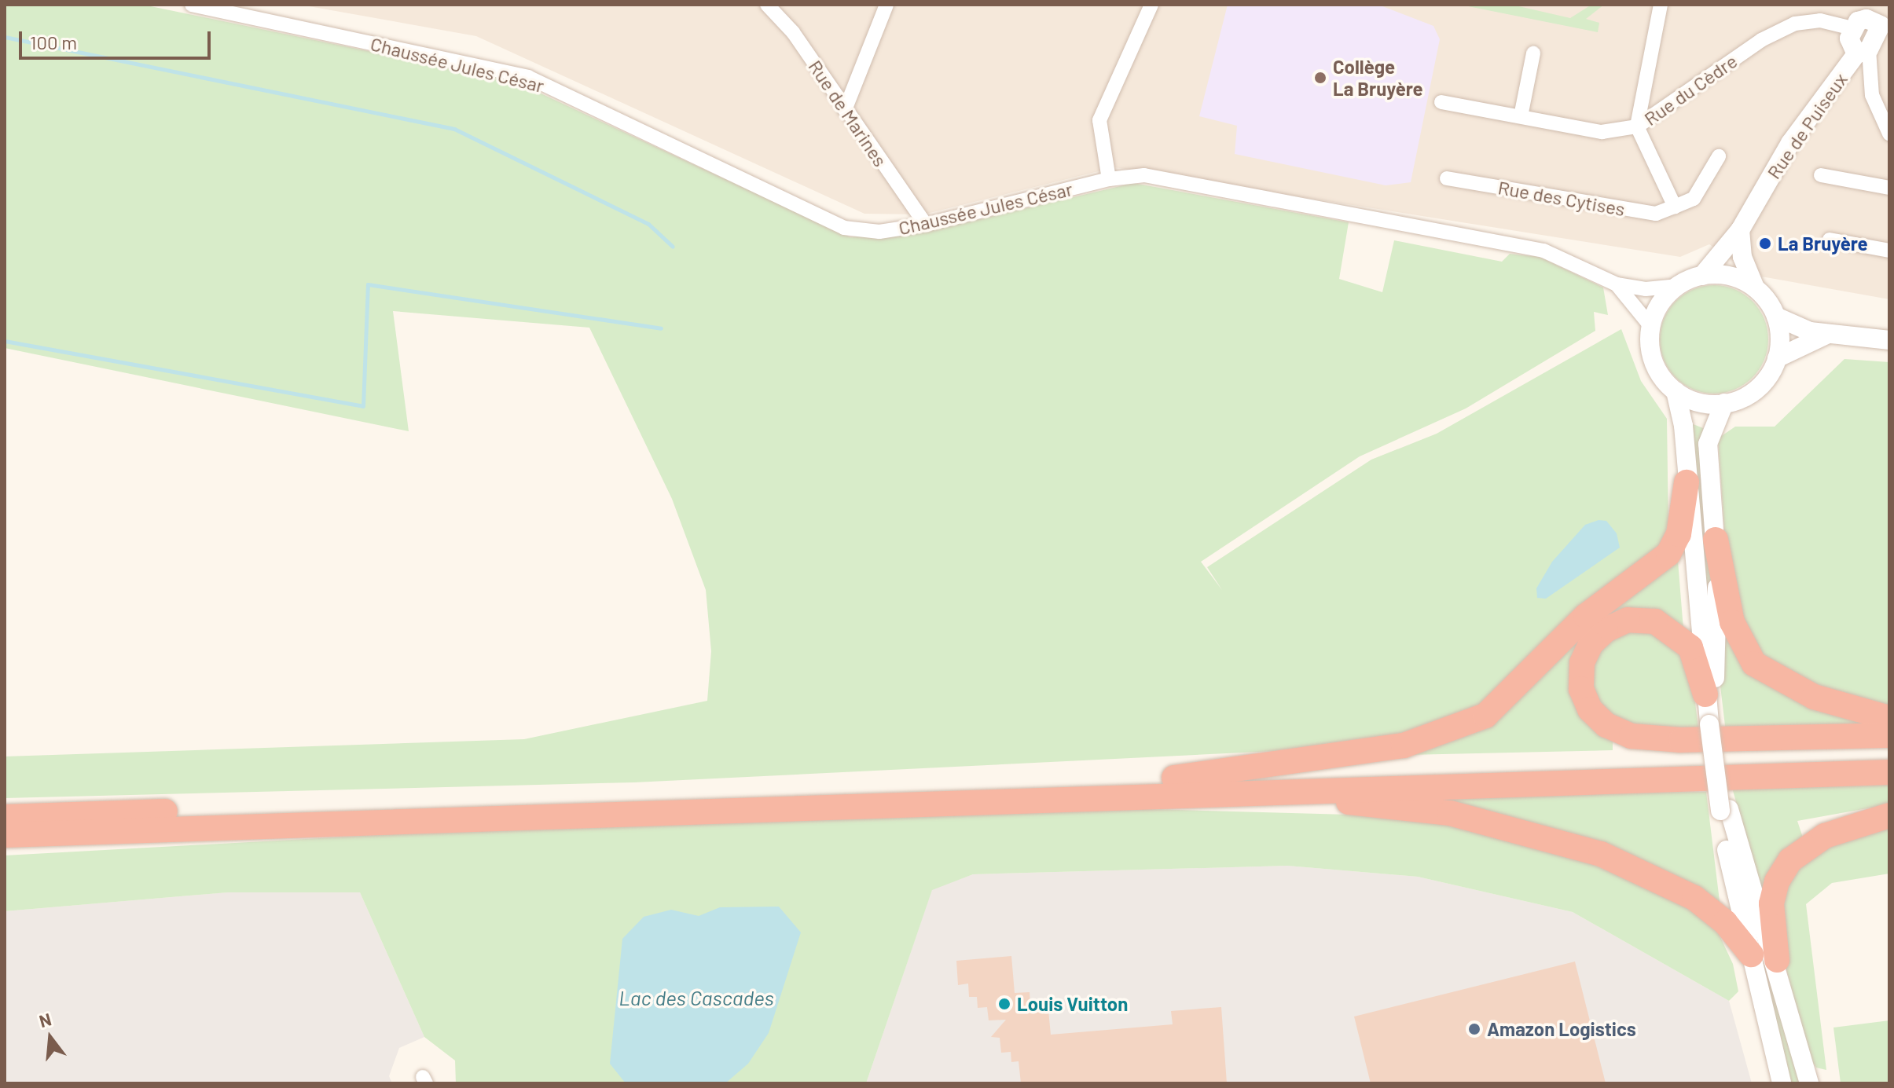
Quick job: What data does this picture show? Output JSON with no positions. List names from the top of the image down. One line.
{"streets":{"main road":["Rue de Puiseux"],"street":["Chaussée Jules César","Rue du Cèdre","Rue de Marines","Rue des Cytises"]},"crossings":[["Chaussée Jules César","Rue de Marines"],["Chaussée Jules César","Rue de Puiseux"]],"water":["Lac des Cascades"],"places":["Collège La Bruyère","La Bruyère","Louis Vuitton","Amazon Logistics"],"scale_bar":"100 m","north":"top"}
